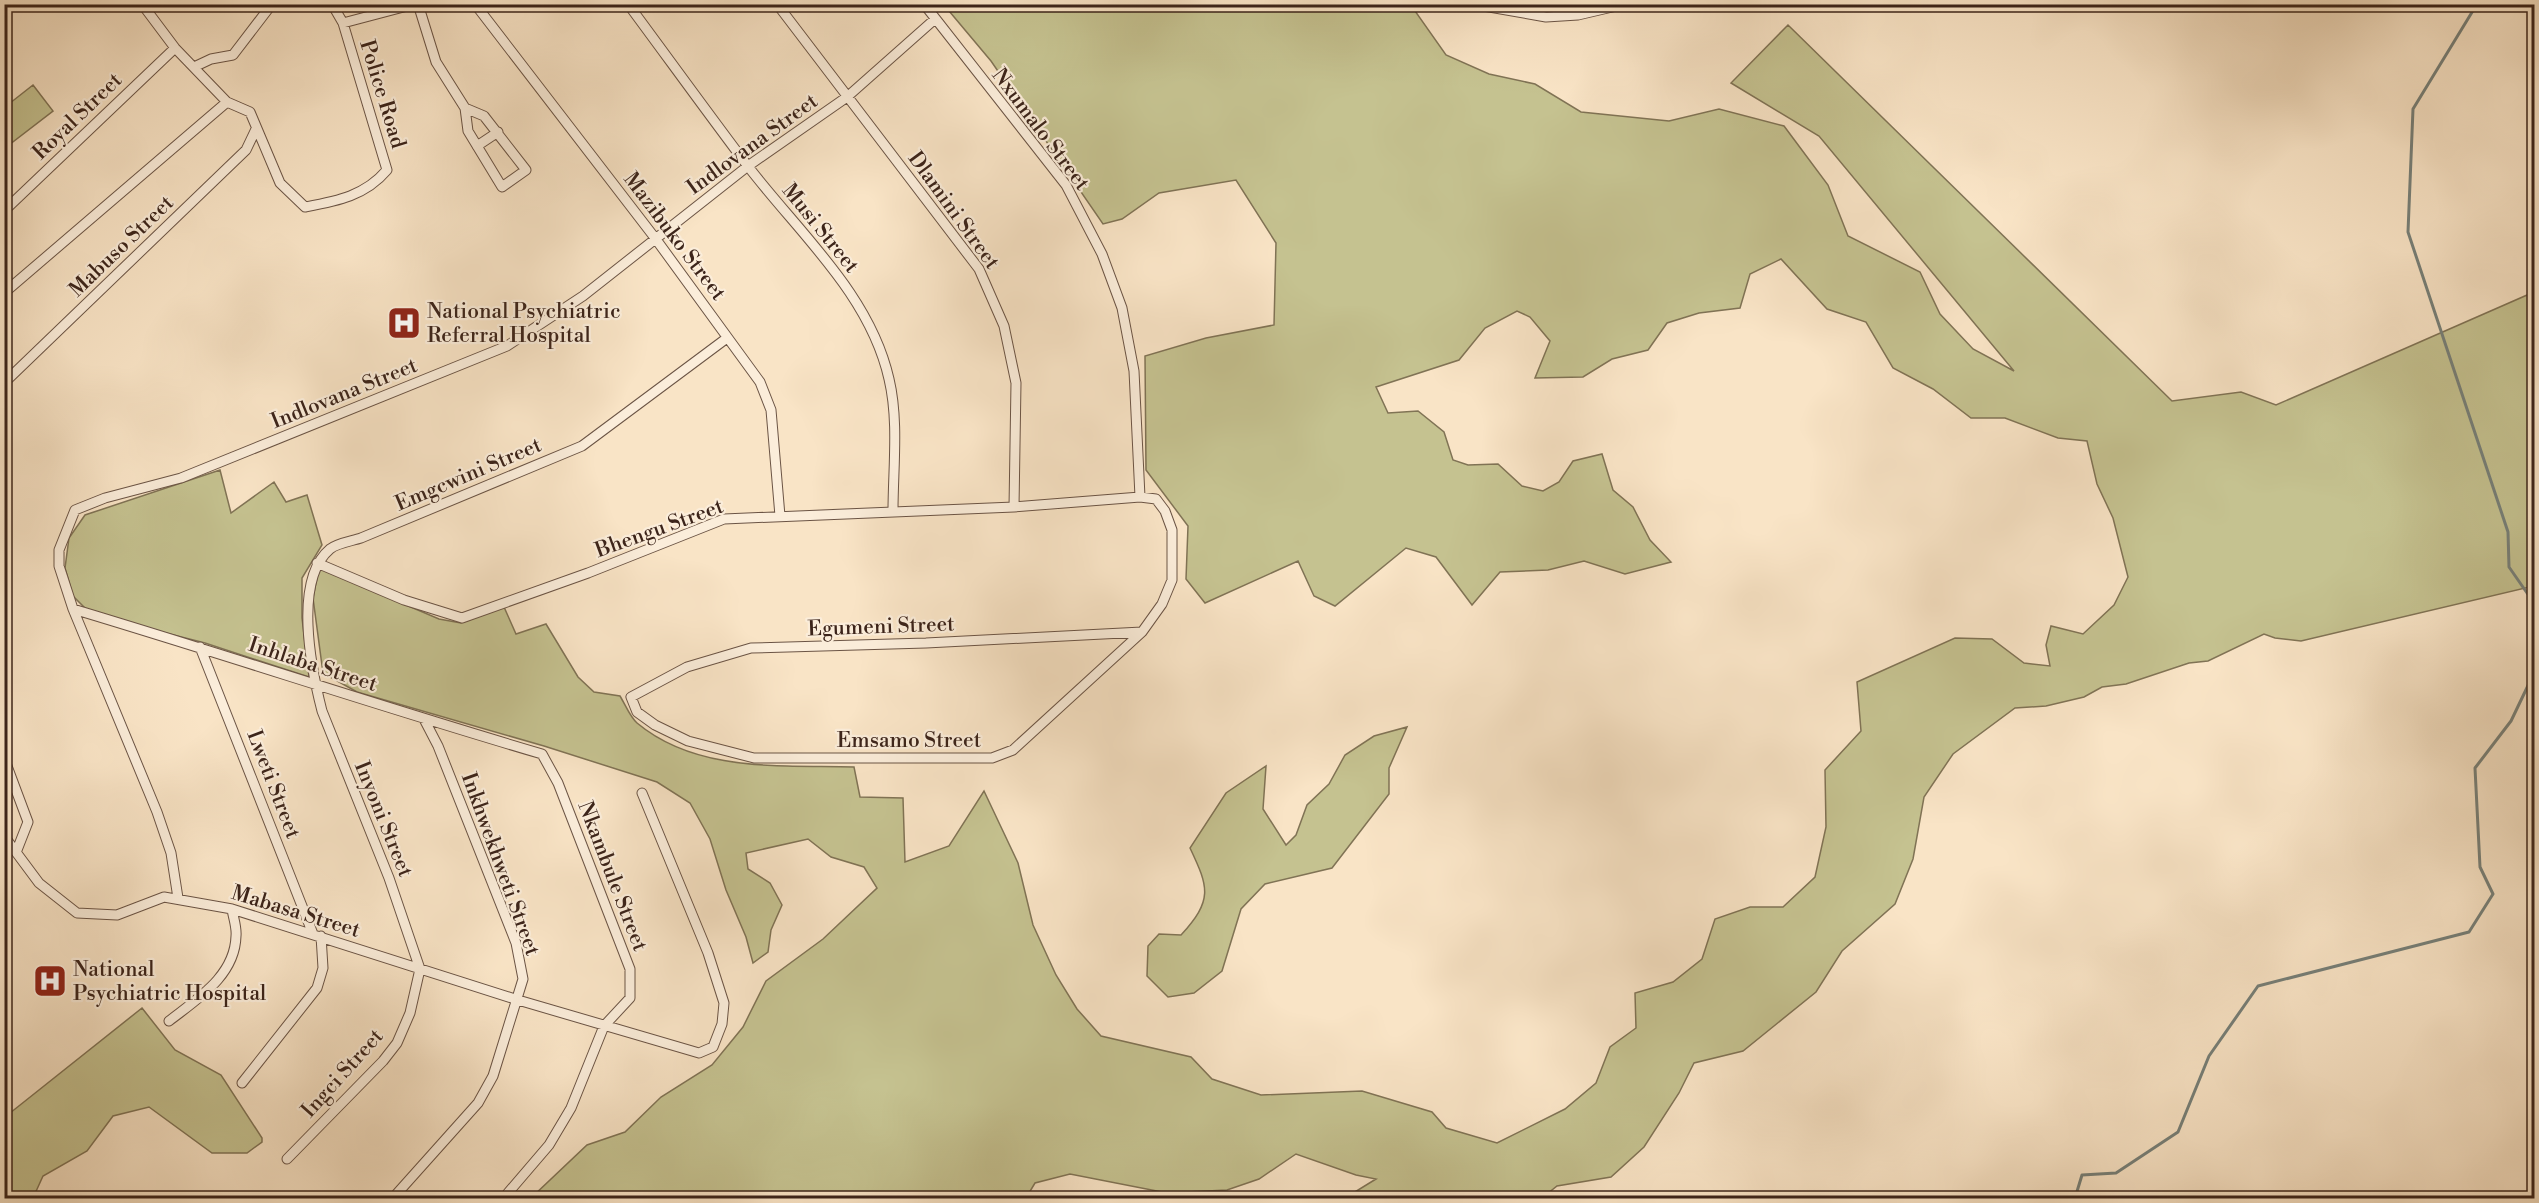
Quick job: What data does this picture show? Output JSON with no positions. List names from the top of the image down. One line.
{"streets":{"street":["Police Road","Royal Street","Nxumalo Street","Indlovana Street","Dlamini Street","Musi Street","Mazibuko Street","Mabuso Street","Emgcwini Street","Bhengu Street","Egumeni Street","Inhlaba Street","Emsamo Street","Lweti Street","Inyoni Street","Inkhwekhweti Street","Nkambule Street","Mabasa Street","Ingci Street"]},"crossings":[["Police Road","Royal Street"],["Police Road","Mabuso Street"],["Nxumalo Street","Indlovana Street"],["Nxumalo Street","Bhengu Street"],["Nxumalo Street","Emsamo Street"],["Indlovana Street","Dlamini Street"],["Indlovana Street","Musi Street"],["Indlovana Street","Mazibuko Street"],["Indlovana Street","Inhlaba Street"],["Indlovana Street","Mabasa Street"],["Dlamini Street","Bhengu Street"],["Musi Street","Bhengu Street"],["Mazibuko Street","Emgcwini Street"],["Mazibuko Street","Bhengu Street"],["Emgcwini Street","Bhengu Street"],["Bhengu Street","Emsamo Street"],["Egumeni Street","Emsamo Street"],["Inhlaba Street","Lweti Street"],["Inhlaba Street","Inyoni Street"],["Inhlaba Street","Inkhwekhweti Street"],["Inhlaba Street","Nkambule Street"],["Lweti Street","Mabasa Street"],["Inyoni Street","Mabasa Street"],["Inyoni Street","Ingci Street"],["Inkhwekhweti Street","Mabasa Street"],["Nkambule Street","Mabasa Street"],["Mabasa Street","Ingci Street"]],"places":{"hospital":["National Psychiatric Referral Hospital","National Psychiatric Hospital"]}}
